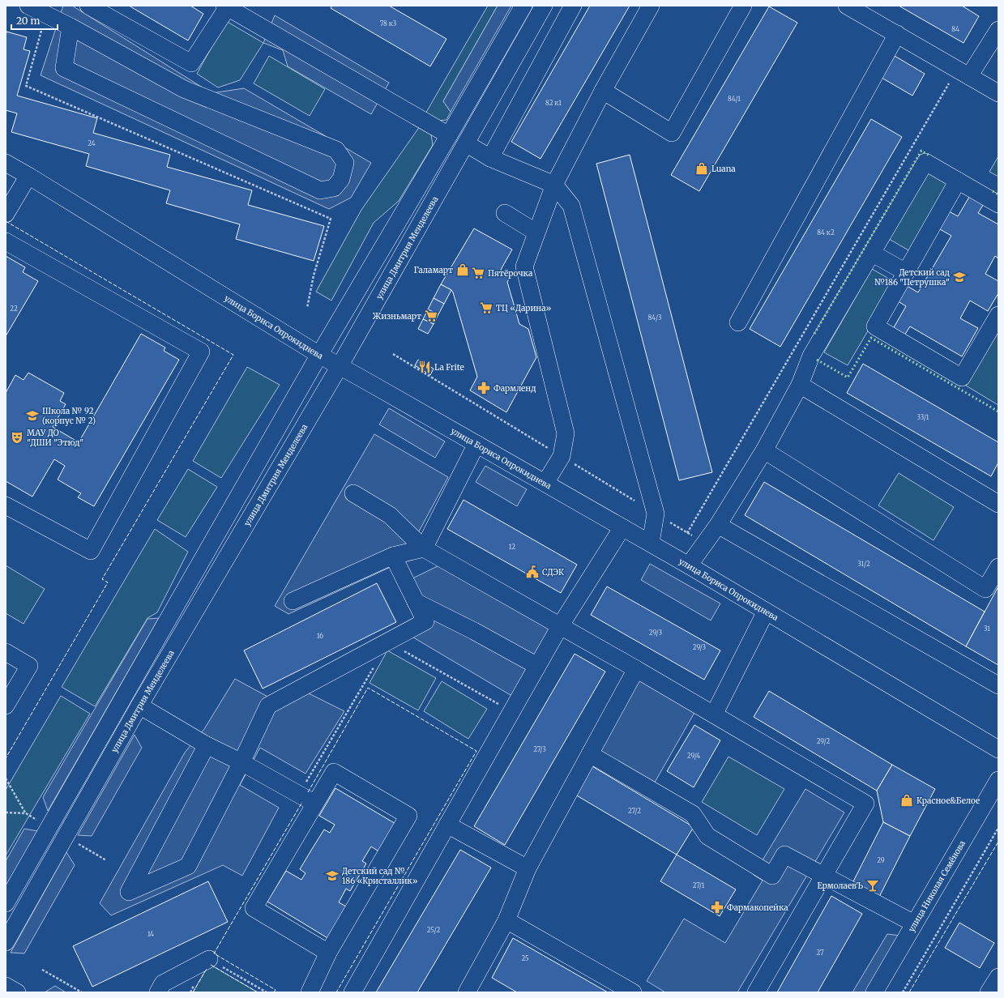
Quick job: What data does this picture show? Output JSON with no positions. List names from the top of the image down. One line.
{"streets":{"street":["улица Дмитрия Менделеева","улица Бориса Опрокиднева","улица Николая Семёнова"]},"crossings":[["улица Дмитрия Менделеева","улица Бориса Опрокиднева"]],"places":{"shop":["Luana","Галамарт","Красное&Белое"],"supermarket":["Пятёрочка","ТЦ «Дарина»","Жизньмарт"],"school or university":["Детский сад №186 \"Петрушка\"","Школа № 92 (корпус № 2)","Детский сад № 186 «Кристаллик»"],"restaurant":["La Frite"],"pharmacy":["Фармленд","Фармакопейка"],"theatre":["МАУ ДО \"ДШИ \"Этюд\""],"public building":["СДЭК"],"bar":["ЕрмолаевЪ"]},"house_numbers":["78 к3","84","84/1","82 к1","24","84 к2","22","84/3","33/1","12","31/2","31","29/3","16","29/3","29/2","27/3","29/4","27/2","29","27/1","25/2","14","27","25"],"scale_bar":"20 m"}
